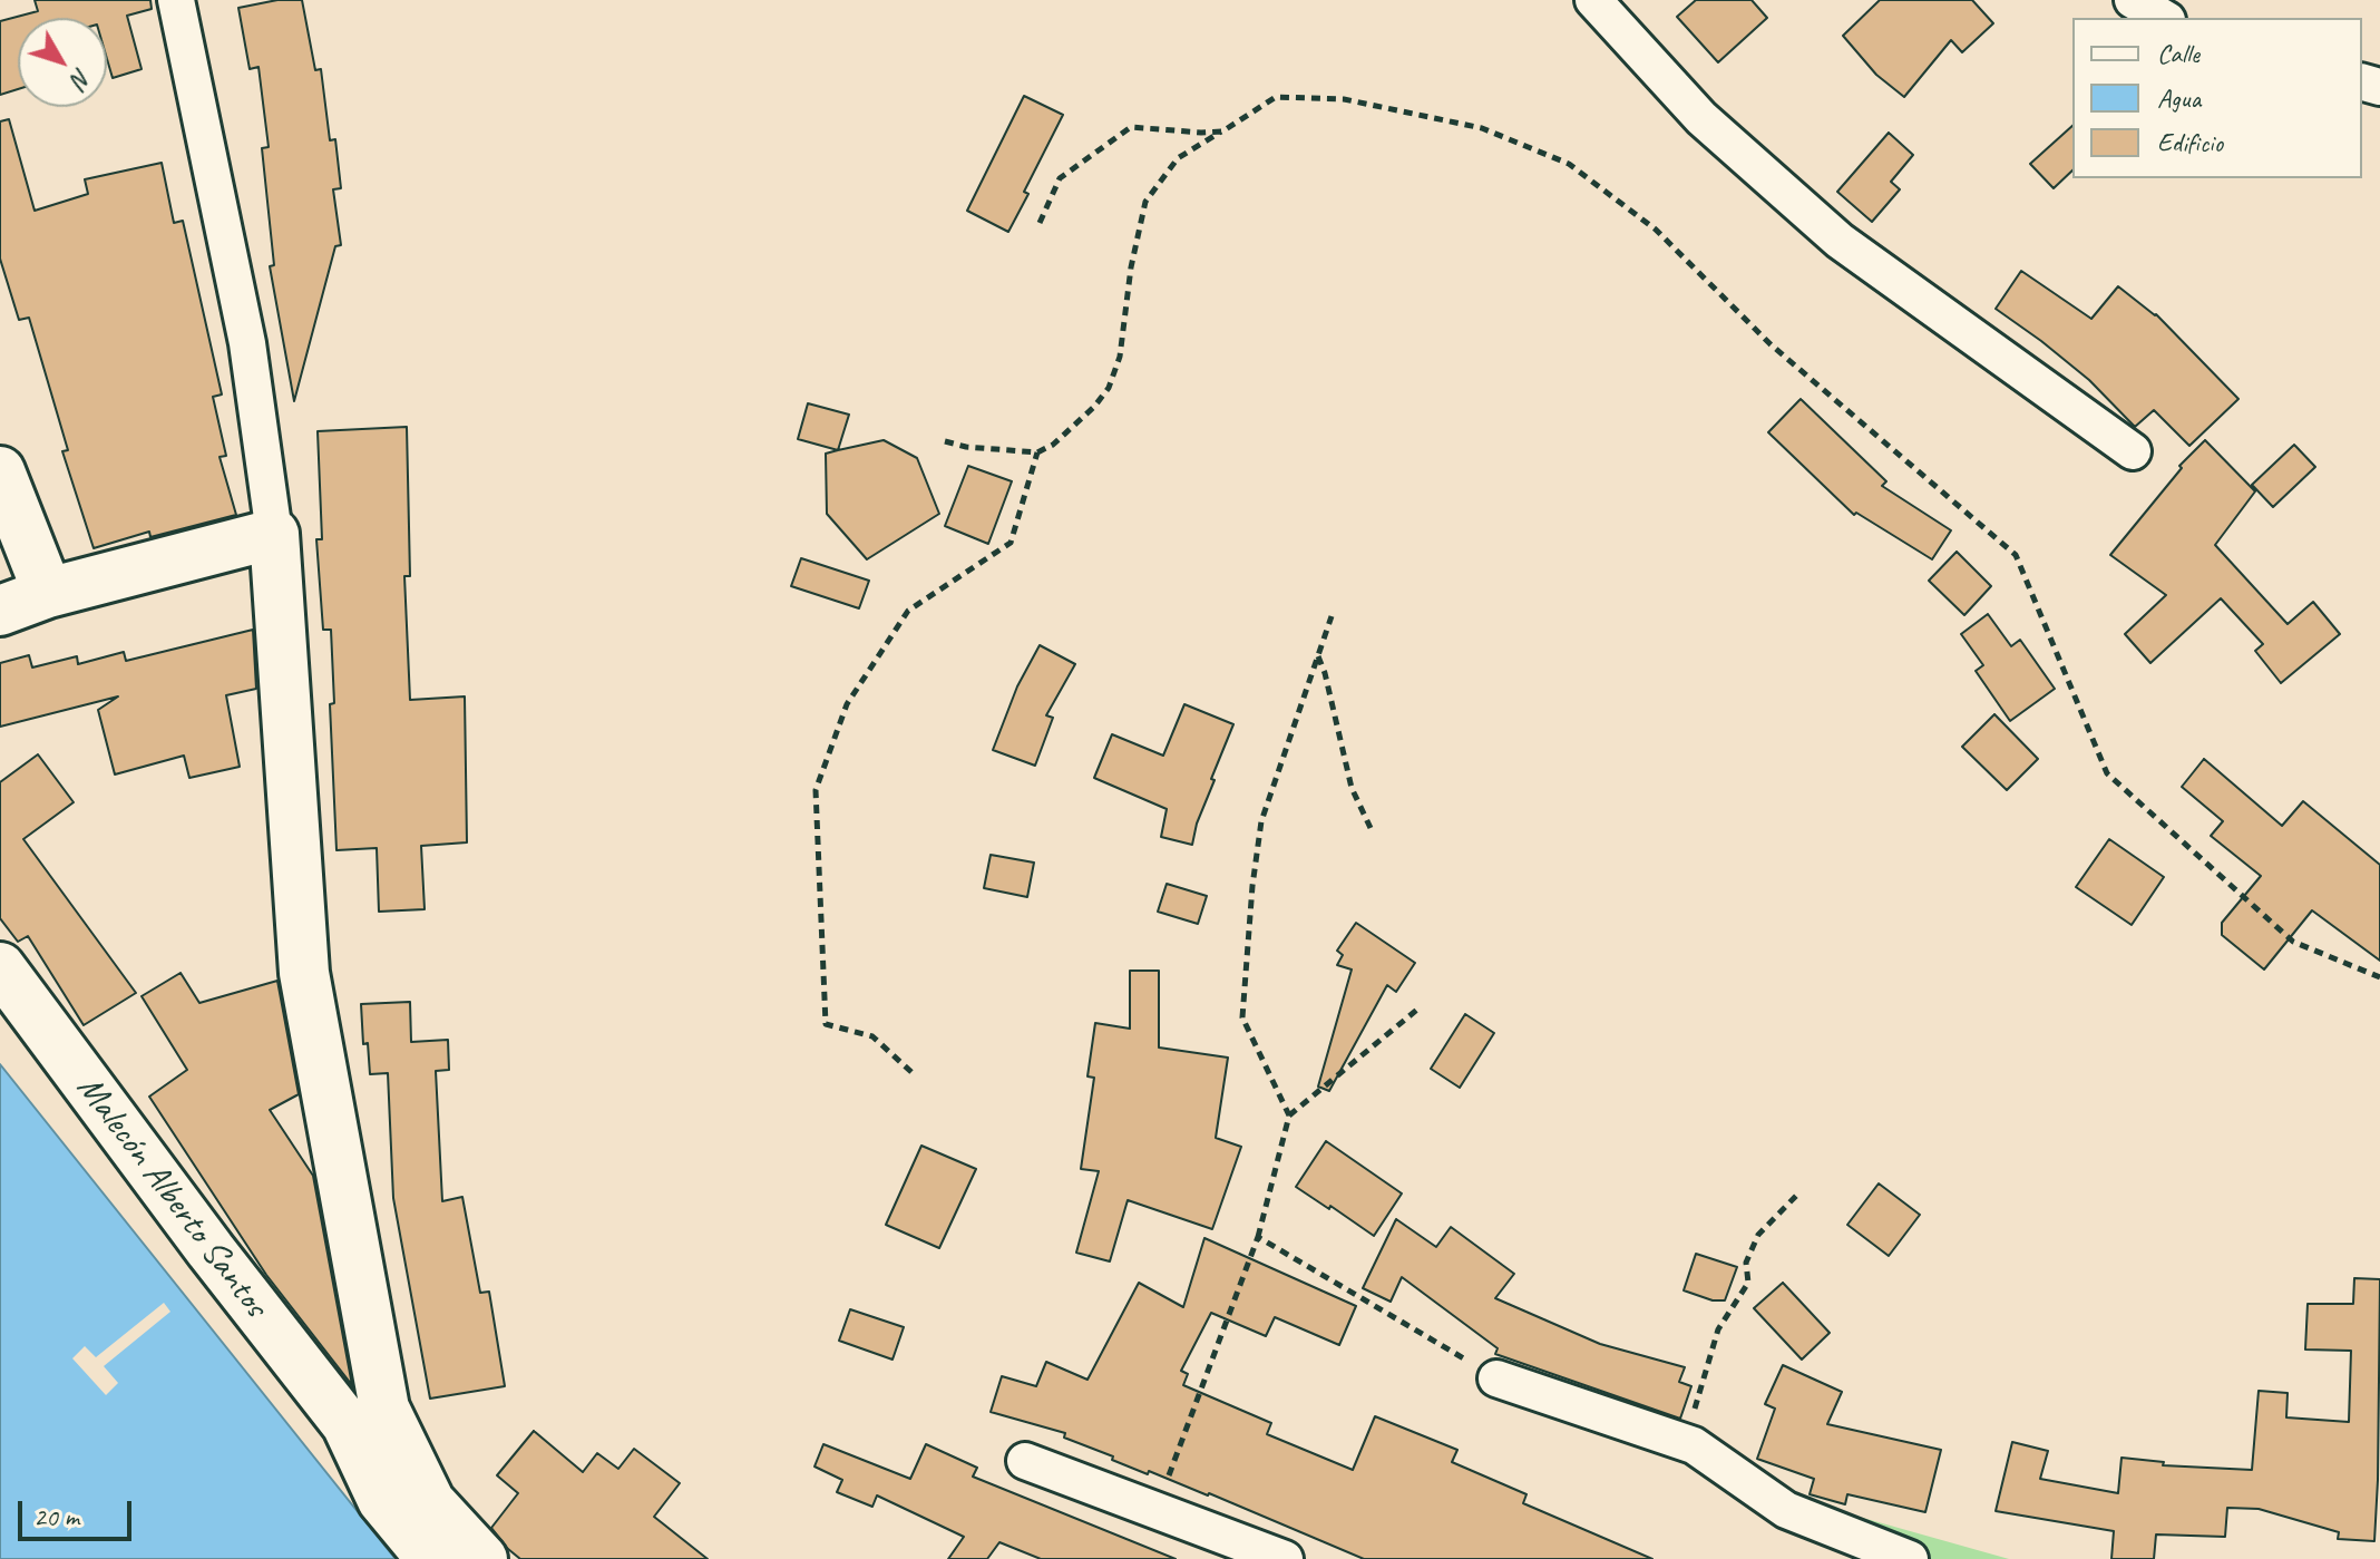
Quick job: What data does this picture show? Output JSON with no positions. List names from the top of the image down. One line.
{"streets":{"main road":["Malecón Alberto Santos"]},"legend":["Calle","Agua","Edificio"],"scale_bar":"20 m","north":"bottom right"}
